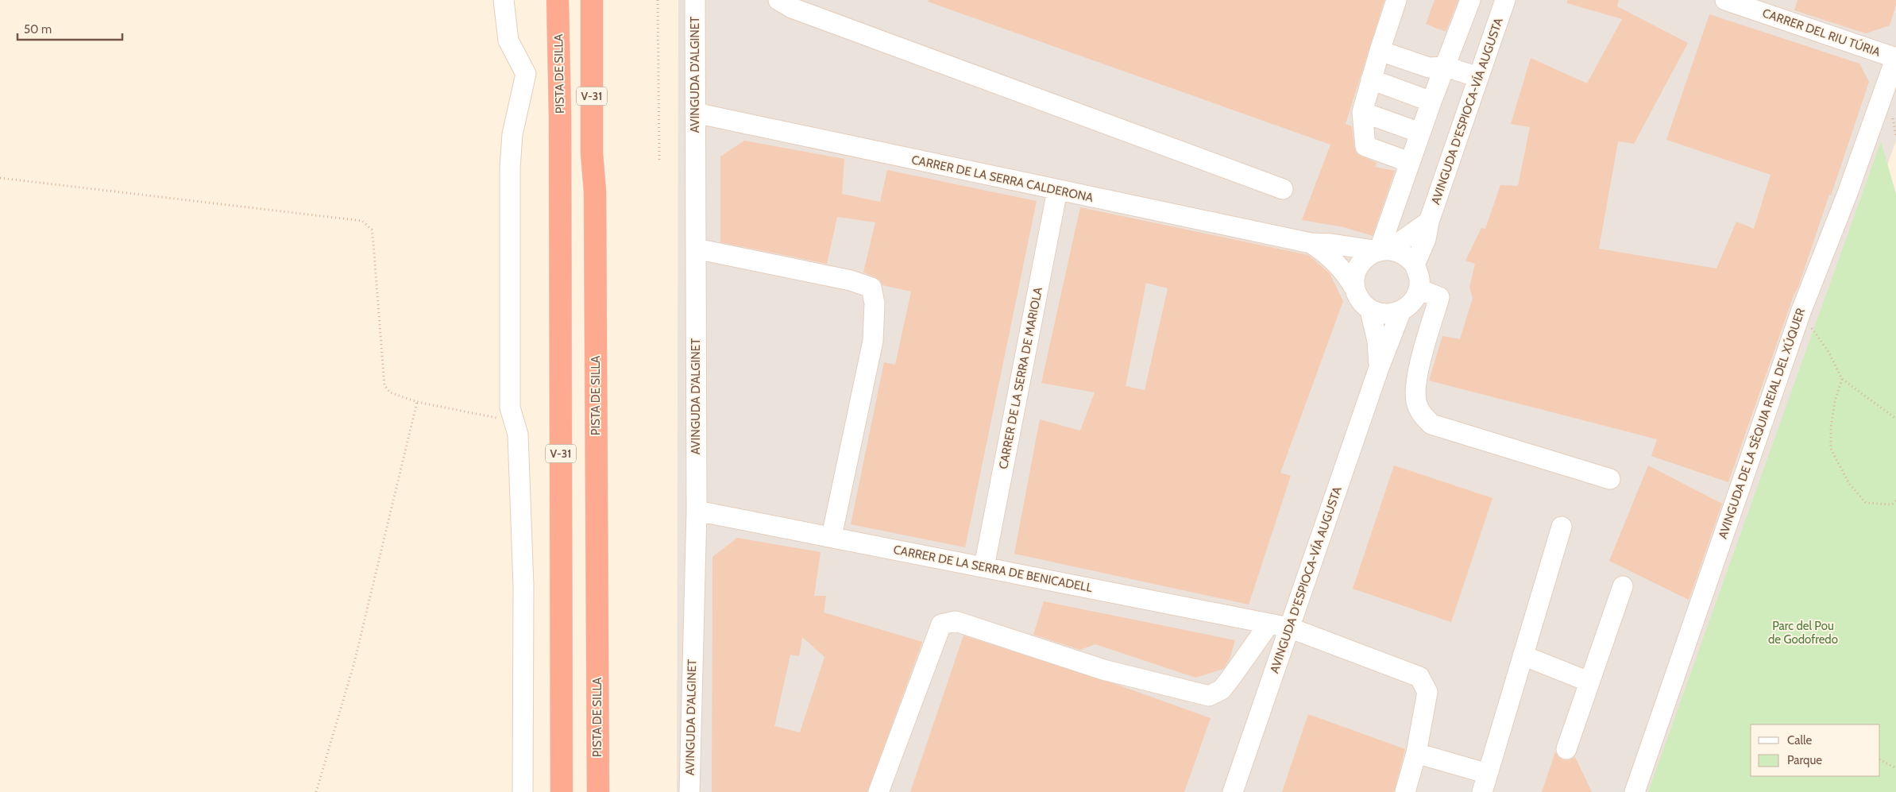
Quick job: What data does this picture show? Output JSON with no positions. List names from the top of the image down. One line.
{"streets":{"highway":["PISTA DE SILLA","V-31"],"street":["CARRER DEL RIU TÚRIA","AVINGUDA D'ALGINET","AVINGUDA D'ESPIOCA-VÍA AUGUSTA","CARRER DE LA SERRA CALDERONA","CARRER DE LA SERRA DE MARIOLA","AVINGUDA DE LA SÈQUIA REIAL DEL XÚQUER","CARRER DE LA SERRA DE BENICADELL"]},"crossings":[["CARRER DEL RIU TÚRIA","AVINGUDA DE LA SÈQUIA REIAL DEL XÚQUER"],["AVINGUDA D'ALGINET","CARRER DE LA SERRA CALDERONA"],["AVINGUDA D'ALGINET","CARRER DE LA SERRA DE BENICADELL"],["AVINGUDA D'ESPIOCA-VÍA AUGUSTA","CARRER DE LA SERRA CALDERONA"],["AVINGUDA D'ESPIOCA-VÍA AUGUSTA","CARRER DE LA SERRA DE BENICADELL"],["CARRER DE LA SERRA CALDERONA","CARRER DE LA SERRA DE MARIOLA"],["CARRER DE LA SERRA DE MARIOLA","CARRER DE LA SERRA DE BENICADELL"]],"parks":["Parc del Pou de Godofredo"],"legend":["Calle","Parque"],"scale_bar":"50 m"}
